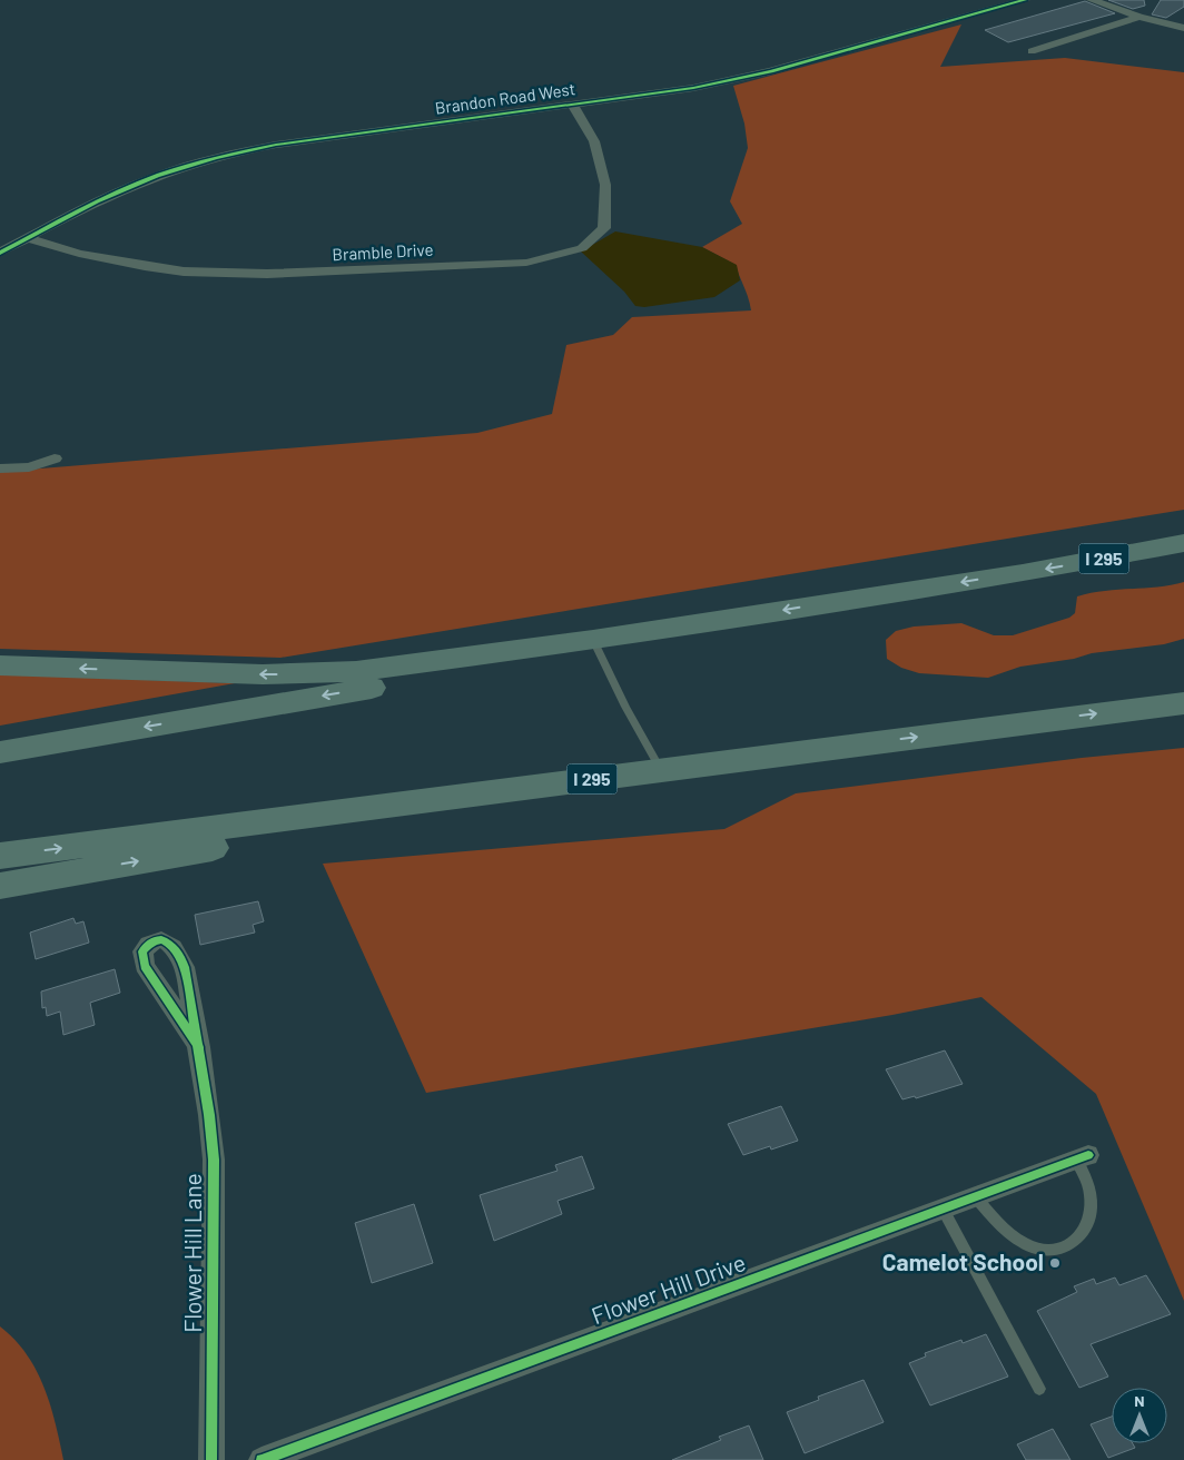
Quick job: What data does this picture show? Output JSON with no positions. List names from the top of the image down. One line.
{"streets":{"highway":["I 295"],"street":["Brandon Road West","Bramble Drive","Flower Hill Lane","Flower Hill Drive"]},"crossings":[["Brandon Road West","Bramble Drive"]],"places":["Camelot School"],"north":"top"}
